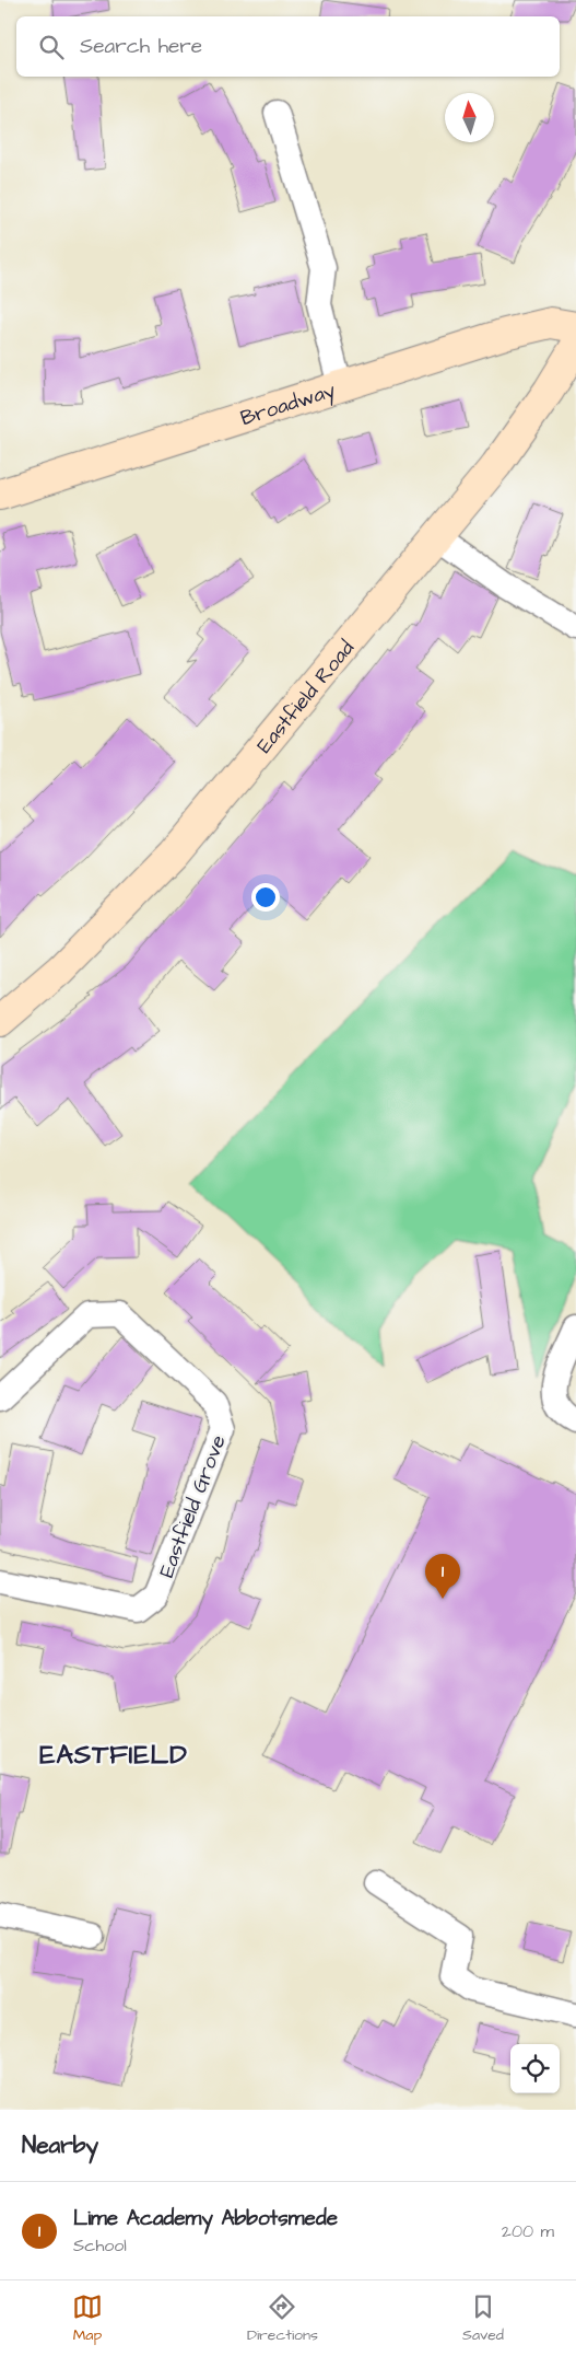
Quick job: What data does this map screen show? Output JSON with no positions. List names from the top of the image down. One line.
{"streets":{"street":["Broadway","Eastfield Road","Eastfield Grove"]},"districts":["EASTFIELD"],"north":"top","page":{"search":"Search here","pins":"1","heading":"Nearby","list":[{"mark":"1","name":"Lime Academy Abbotsmede","note":"School","value":"200 m"}],"nav":["Map","Directions","Saved"]}}
